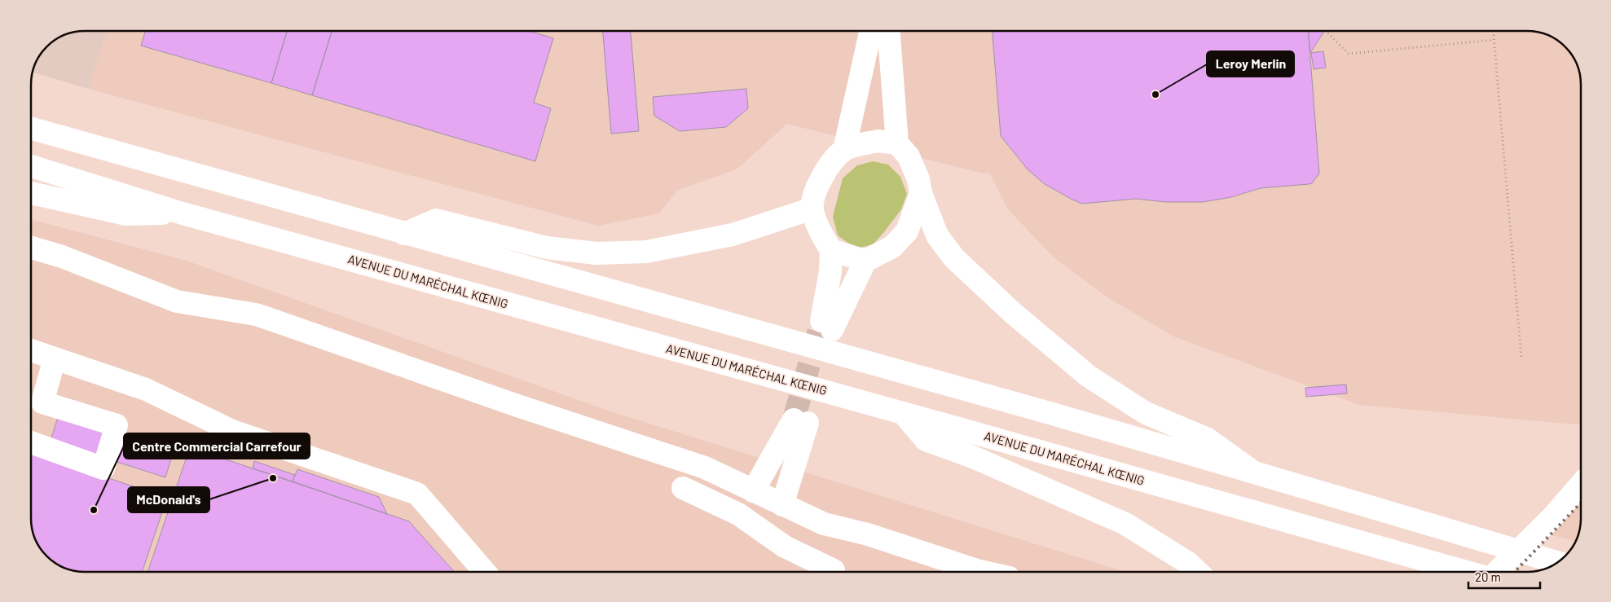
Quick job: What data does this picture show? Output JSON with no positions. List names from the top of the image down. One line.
{"streets":{"main road":["AVENUE DU MARÉCHAL KŒNIG"]},"places":["Leroy Merlin","McDonald's","Centre Commercial Carrefour"],"scale_bar":"20 m"}
